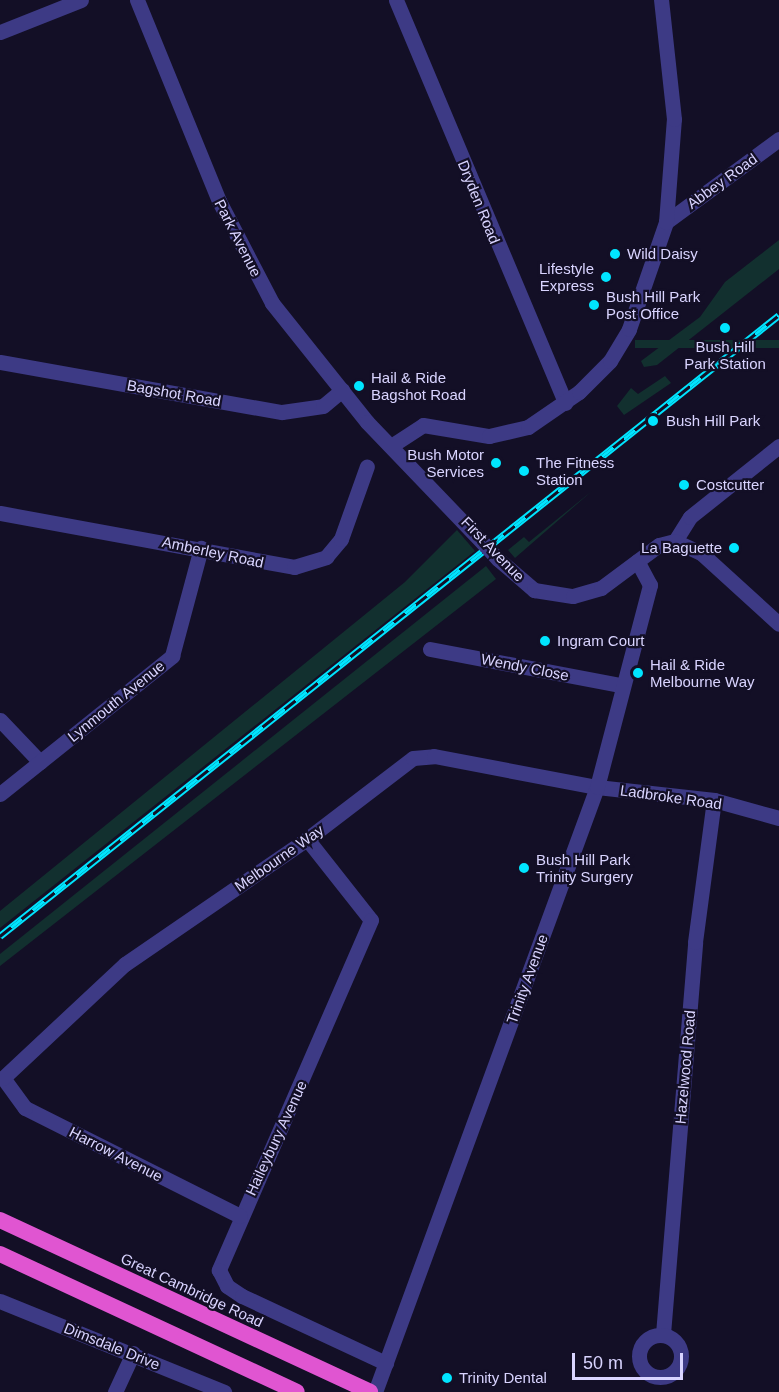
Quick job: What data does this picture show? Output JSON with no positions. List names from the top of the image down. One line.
{"streets":{"highway":["Great Cambridge Road"],"street":["Abbey Road","Dryden Road","Park Avenue","Bagshot Road","First Avenue","Amberley Road","Wendy Close","Lynmouth Avenue","Ladbroke Road","Melbourne Way","Trinity Avenue","Hazelwood Road","Haileybury Avenue","Harrow Avenue","Dimsdale Drive"]},"crossings":[["Park Avenue","Bagshot Road"],["Park Avenue","First Avenue"],["First Avenue","Trinity Avenue"],["Amberley Road","Lynmouth Avenue"],["Wendy Close","Trinity Avenue"],["Ladbroke Road","Melbourne Way"],["Ladbroke Road","Trinity Avenue"],["Ladbroke Road","Hazelwood Road"],["Melbourne Way","Trinity Avenue"],["Melbourne Way","Haileybury Avenue"],["Melbourne Way","Harrow Avenue"],["Trinity Avenue","Haileybury Avenue"],["Haileybury Avenue","Harrow Avenue"]],"places":["Wild Daisy","Lifestyle Express","Bush Hill Park Post Office","Bush Hill Park Station","Hail & Ride Bagshot Road","Bush Hill Park","Bush Motor Services","The Fitness Station","Costcutter","La Baguette","Ingram Court","Hail & Ride Melbourne Way","Bush Hill Park Trinity Surgery","Trinity Dental"],"scale_bar":"50 m"}
